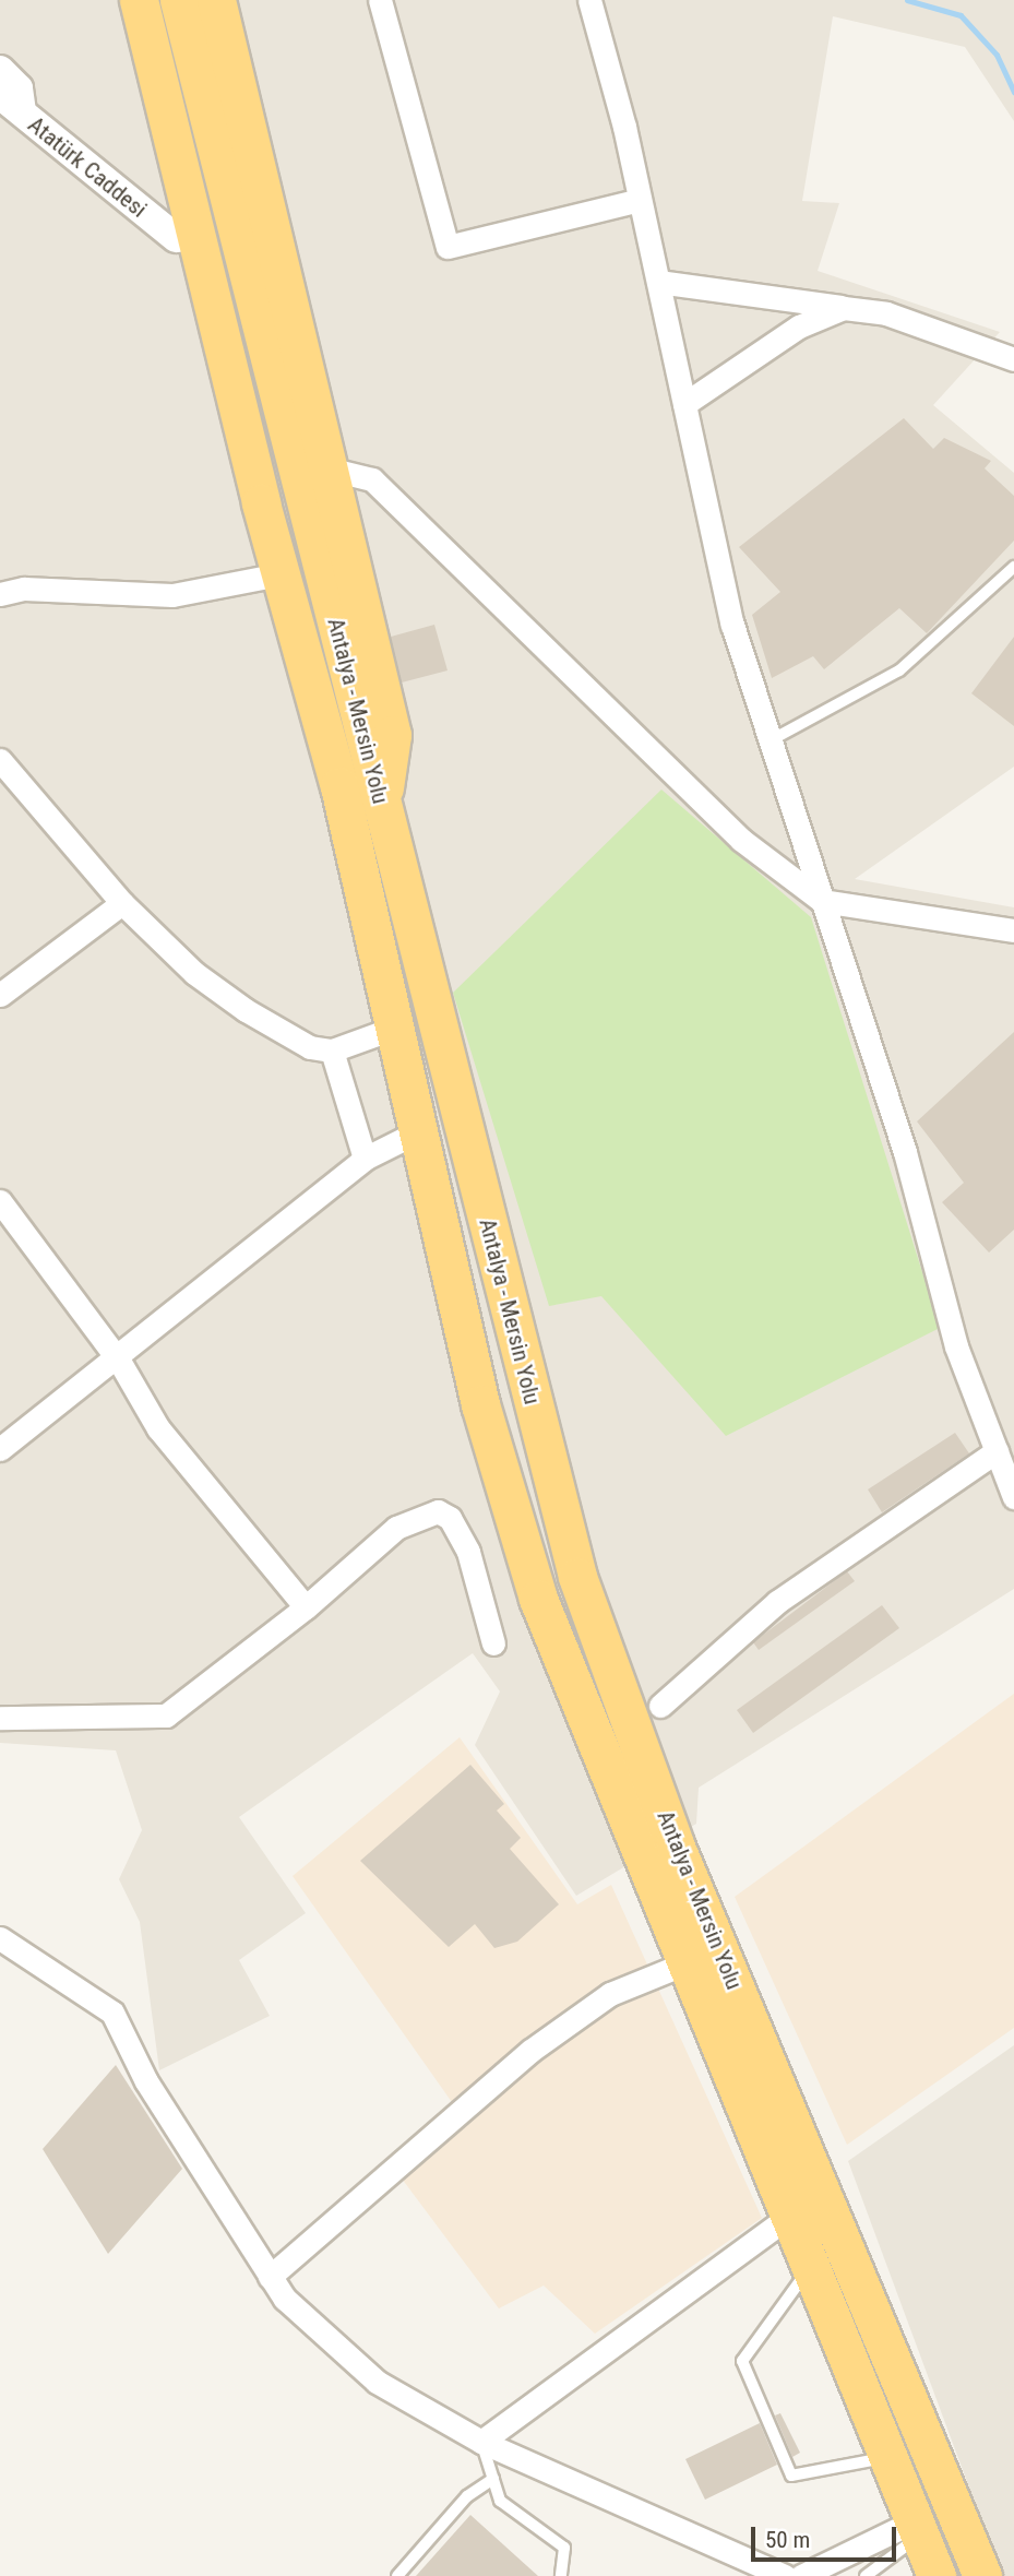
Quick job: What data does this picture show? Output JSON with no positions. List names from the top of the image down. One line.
{"streets":{"highway":["Antalya - Mersin Yolu"],"street":["Atatürk Caddesi"]},"scale_bar":"50 m"}
